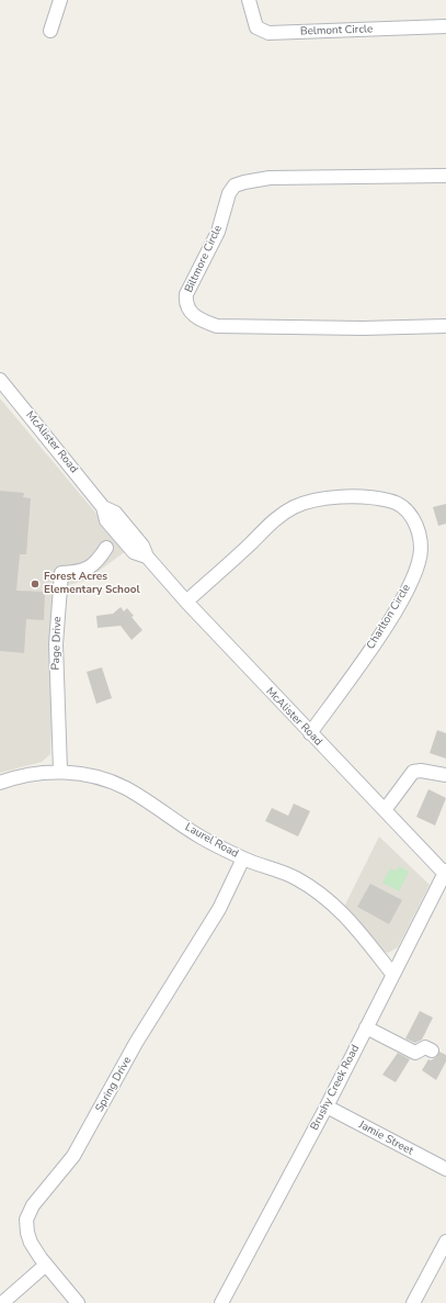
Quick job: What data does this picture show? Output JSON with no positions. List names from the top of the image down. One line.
{"streets":{"street":["Belmont Circle","Biltmore Circle","McAlister Road","Charlton Circle","Page Drive","Laurel Road","Spring Drive","Brushy Creek Road","Jamie Street"]},"crossings":[["McAlister Road","Charlton Circle"],["McAlister Road","Brushy Creek Road"],["Page Drive","Laurel Road"],["Laurel Road","Spring Drive"],["Laurel Road","Brushy Creek Road"],["Brushy Creek Road","Jamie Street"]],"places":["Forest Acres Elementary School"]}
